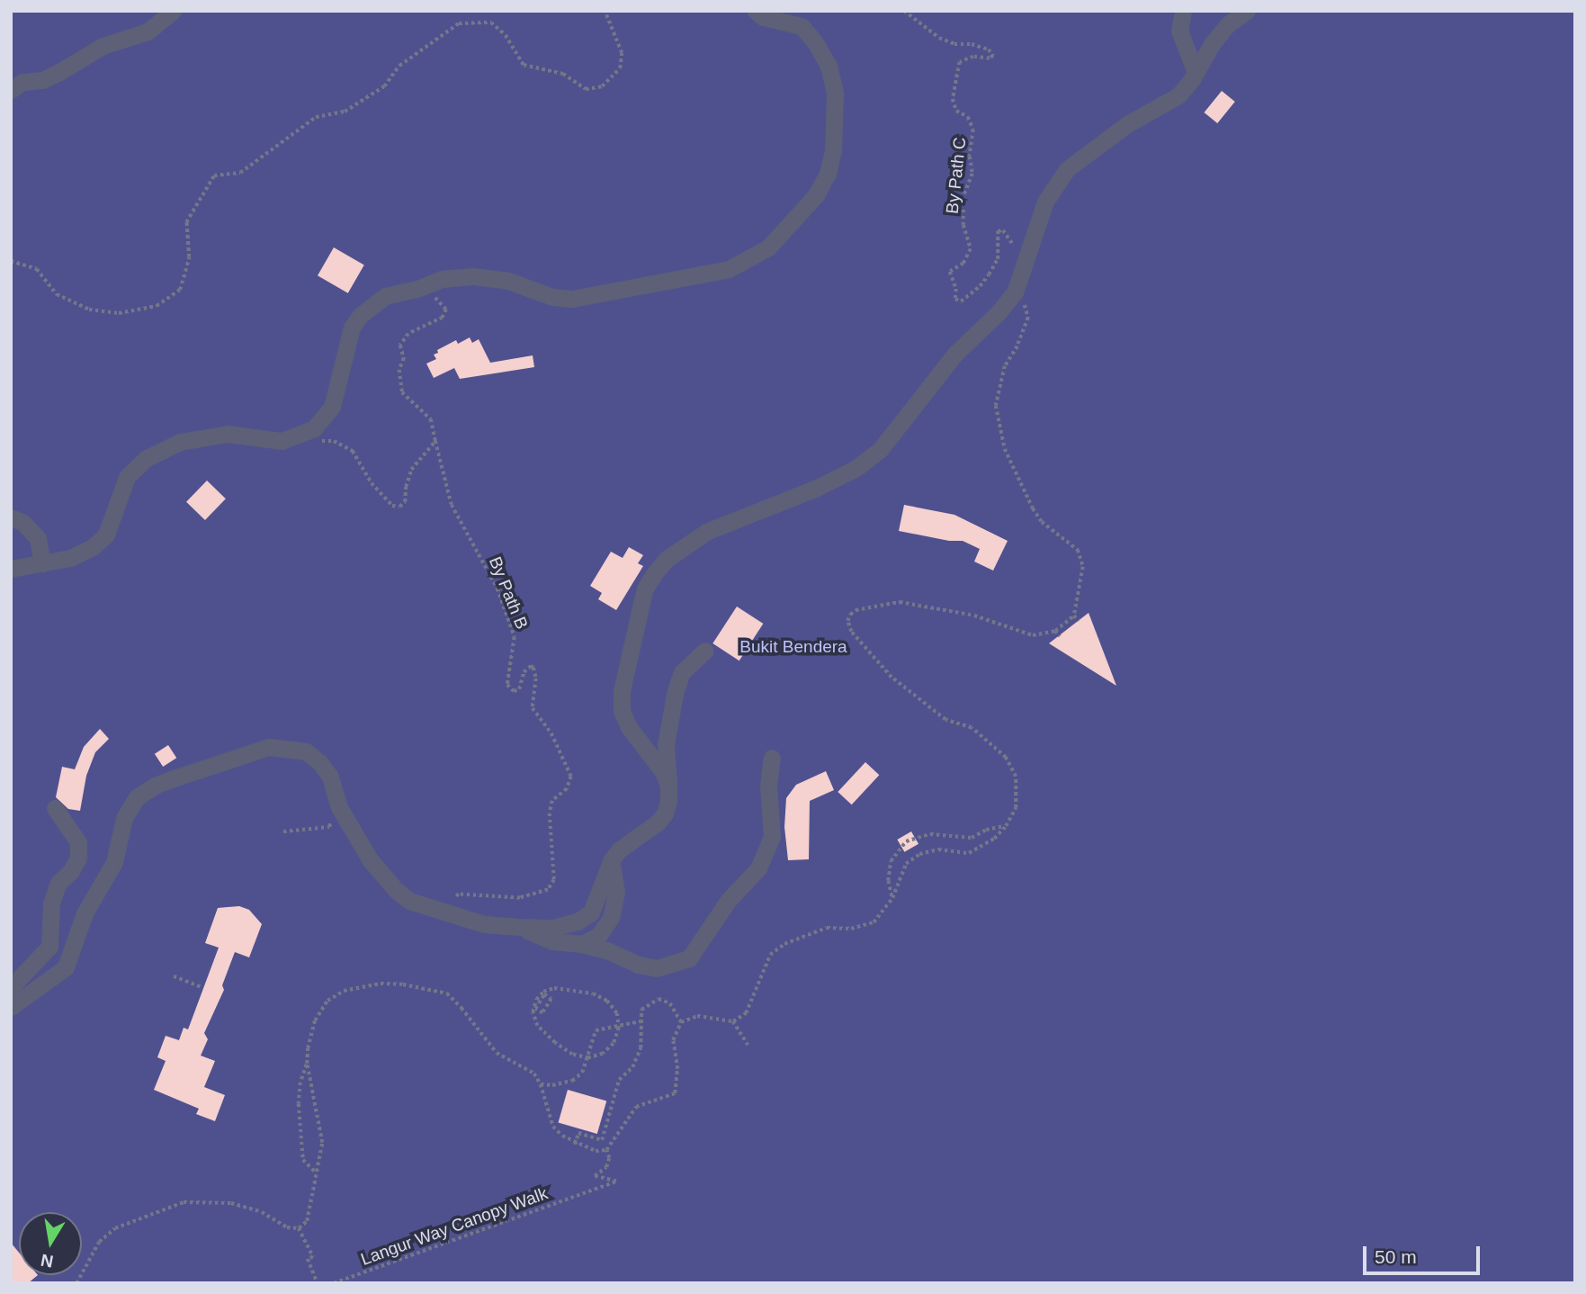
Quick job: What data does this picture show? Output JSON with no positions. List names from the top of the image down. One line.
{"streets":{"path":["By Path C","By Path B","Langur Way Canopy Walk"]},"parks":["Bukit Bendera"],"scale_bar":"50 m","north":"bottom"}
